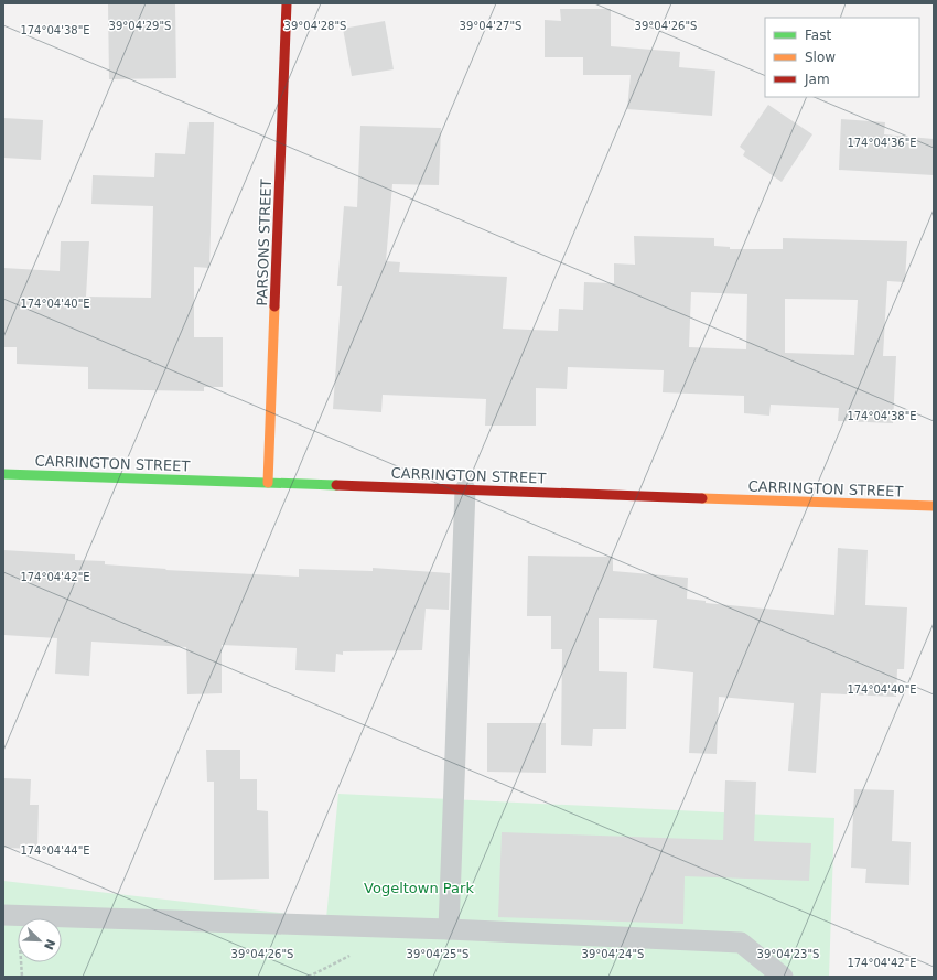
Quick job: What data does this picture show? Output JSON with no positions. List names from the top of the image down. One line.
{"streets":{"main road":["PARSONS STREET","CARRINGTON STREET"]},"crossings":[["PARSONS STREET","CARRINGTON STREET"]],"parks":["Vogeltown Park"],"legend":["Fast","Slow","Jam"],"north":"bottom right","coordinates":["39°04'29\"S","39°04'28\"S","39°04'27\"S","39°04'26\"S","174°04'38\"E","174°04'36\"E","174°04'40\"E","174°04'42\"E","174°04'44\"E","39°04'25\"S","39°04'24\"S","39°04'23\"S"]}
